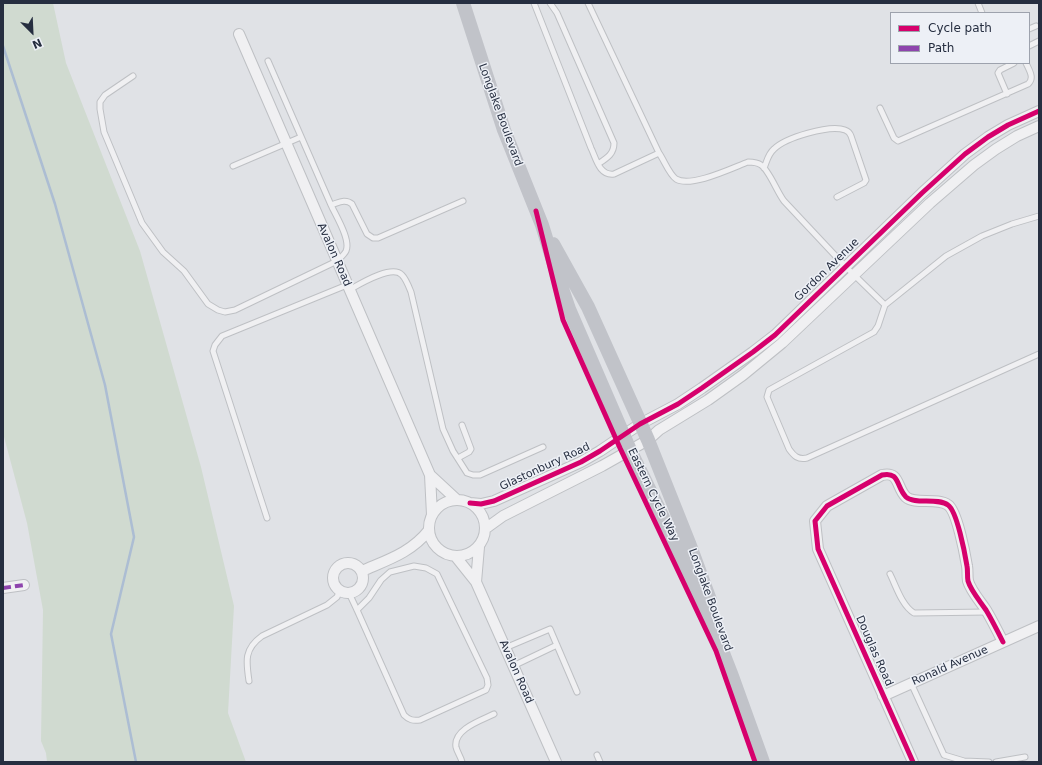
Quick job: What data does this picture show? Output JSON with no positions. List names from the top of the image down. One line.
{"streets":{"main road":["Longlake Boulevard"],"street":["Avalon Road","Gordon Avenue","Glastonbury Road","Douglas Road","Ronald Avenue"],"cycle path":["Eastern Cycle Way"]},"crossings":[["Longlake Boulevard","Gordon Avenue"],["Longlake Boulevard","Glastonbury Road"],["Avalon Road","Glastonbury Road"],["Gordon Avenue","Glastonbury Road"],["Douglas Road","Ronald Avenue"]],"legend":["Cycle path","Path"],"north":"bottom right"}
